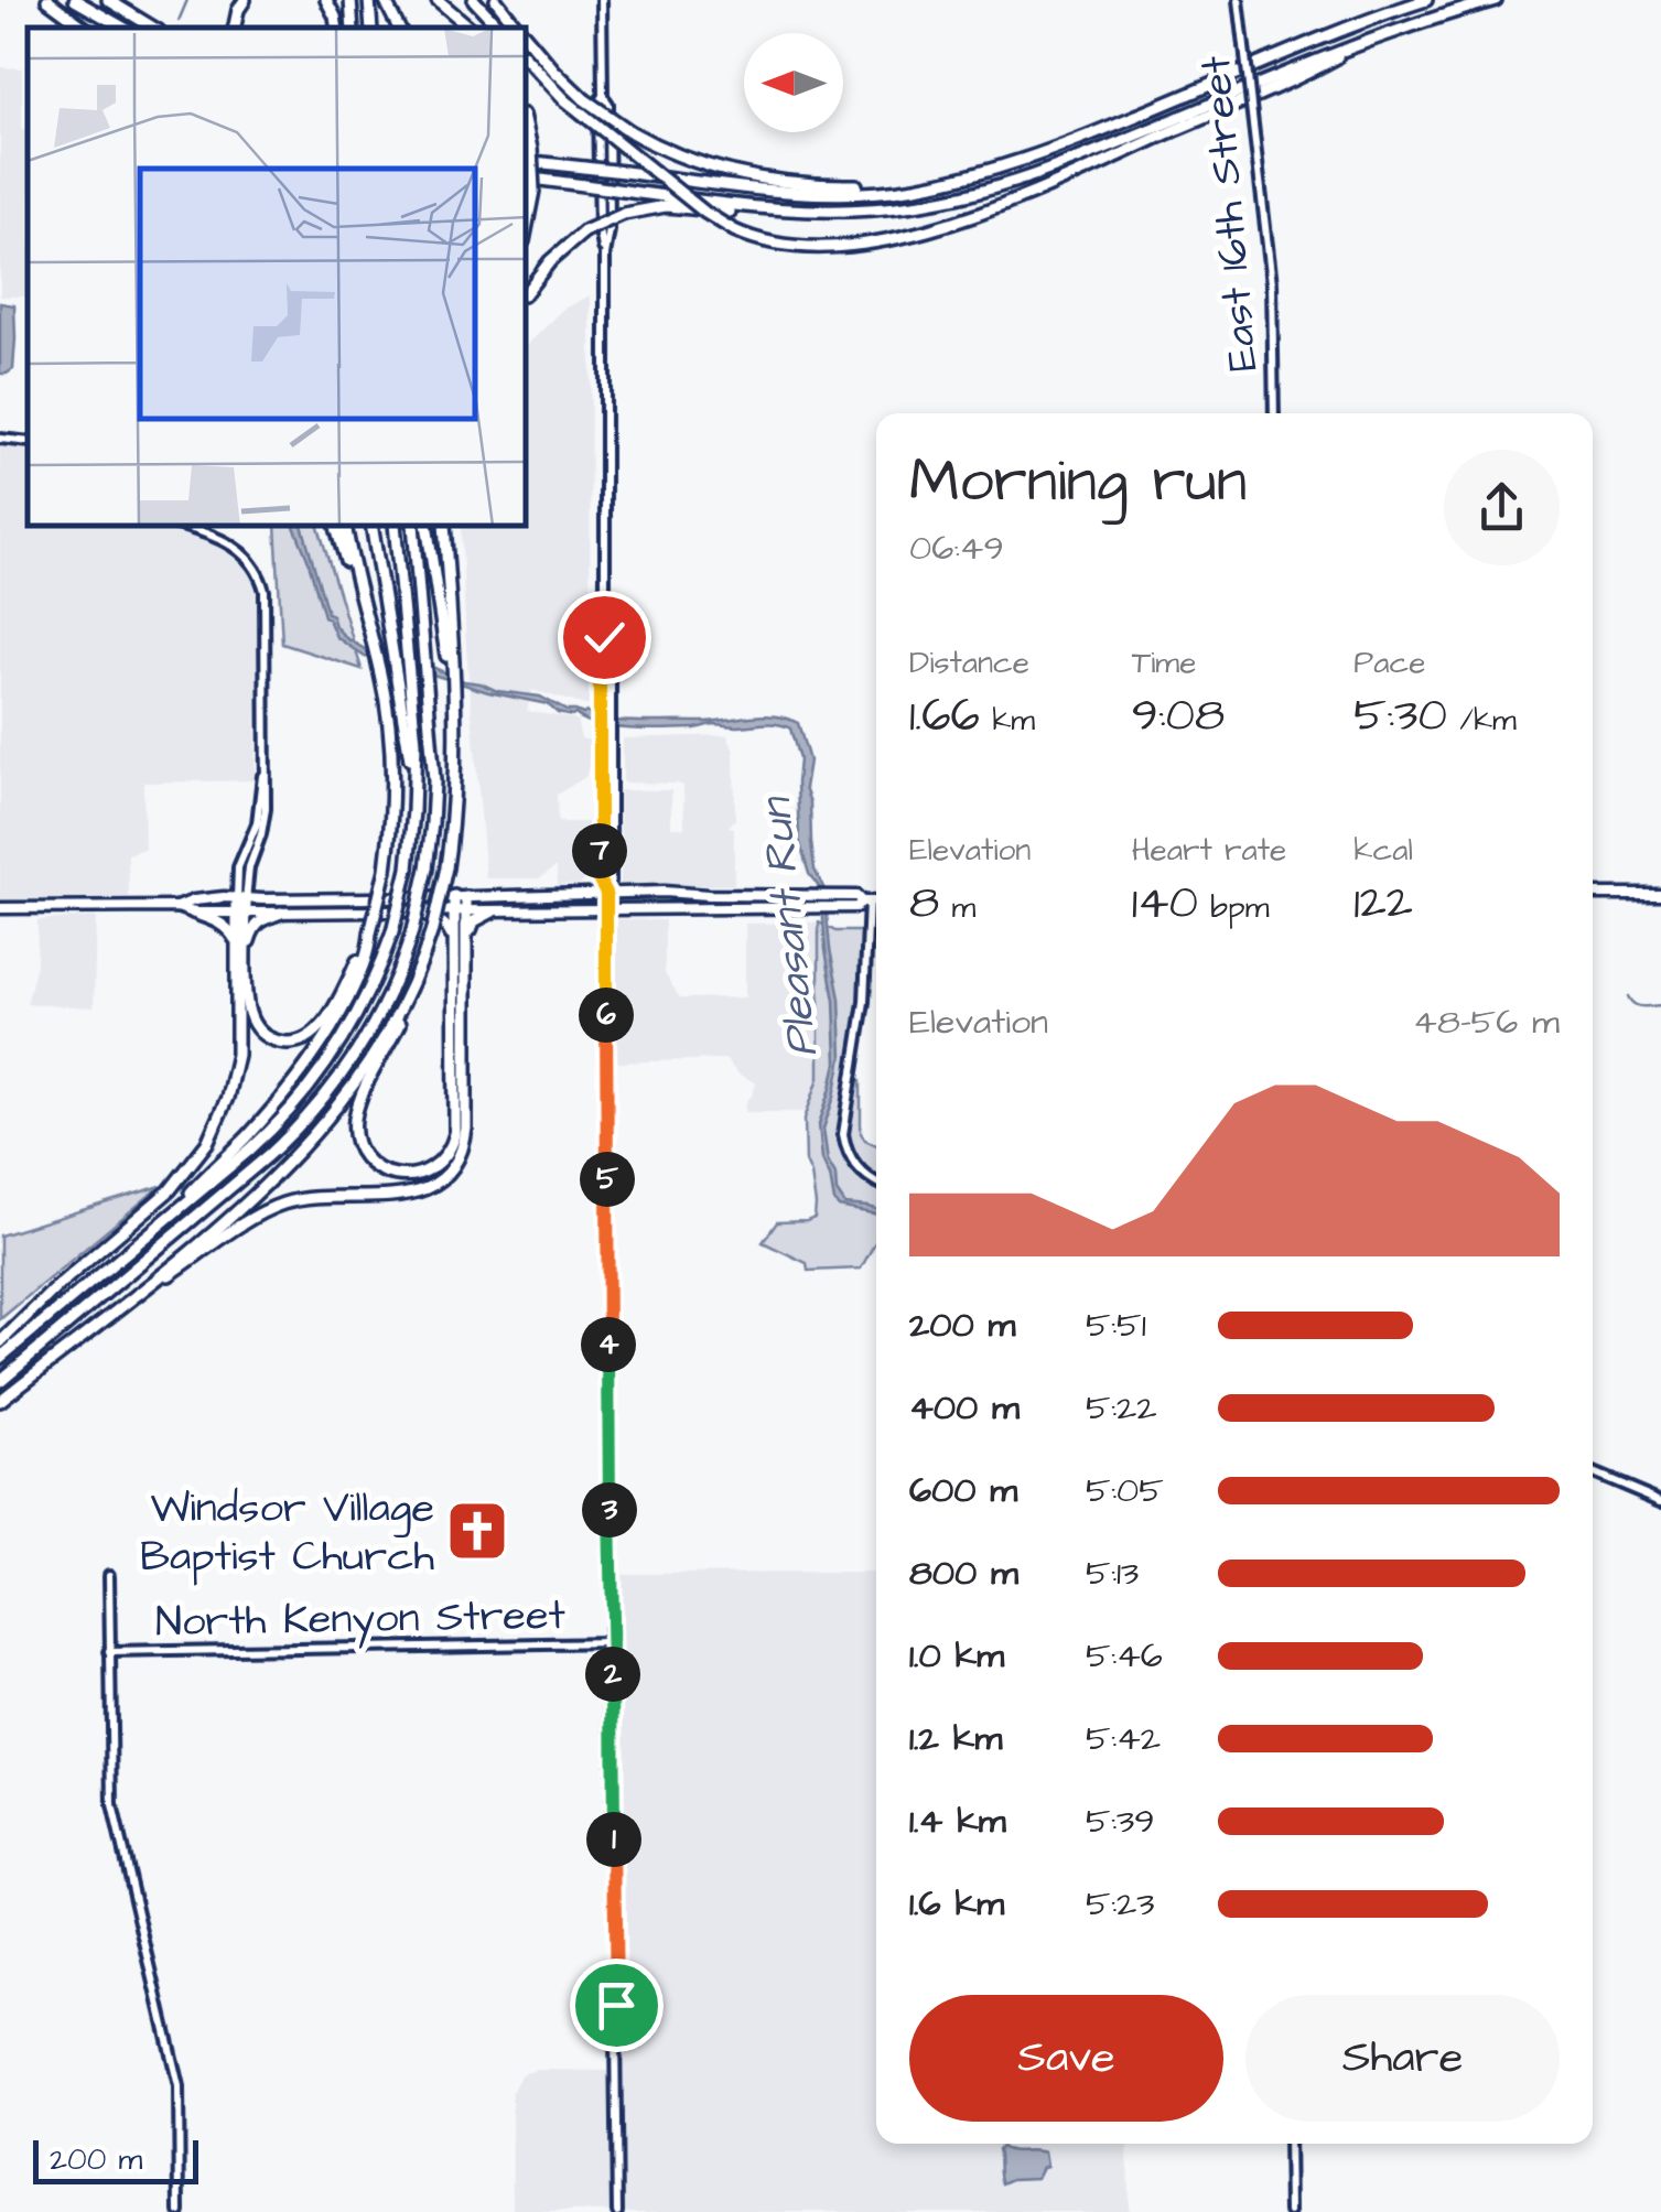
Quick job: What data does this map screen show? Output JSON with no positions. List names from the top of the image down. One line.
{"streets":{"street":["East 16th Street","North Kenyon Street"]},"water":["Pleasant Run"],"places":{"church":["Windsor Village Baptist Church"]},"scale_bar":"200 m","north":"left","page":{"heading":["Morning run","06:49"],"stats":[["Distance","1.66 km"],["Time","9:08"],["Pace","5:30 /km"],["Elevation","8 m"],["Heart rate","140 bpm"],["kcal","122"]],"pins":["7","6","5","4","3","2","1"],"chart":["Elevation","48–56 m"],"list":[{"name":"200 m","note":"5:51"},{"name":"400 m","note":"5:22"},{"name":"600 m","note":"5:05"},{"name":"800 m","note":"5:13"},{"name":"1.0 km","note":"5:46"},{"name":"1.2 km","note":"5:42"},{"name":"1.4 km","note":"5:39"},{"name":"1.6 km","note":"5:23"}],"buttons":["Save","Share"],"scale":"200 m"}}
